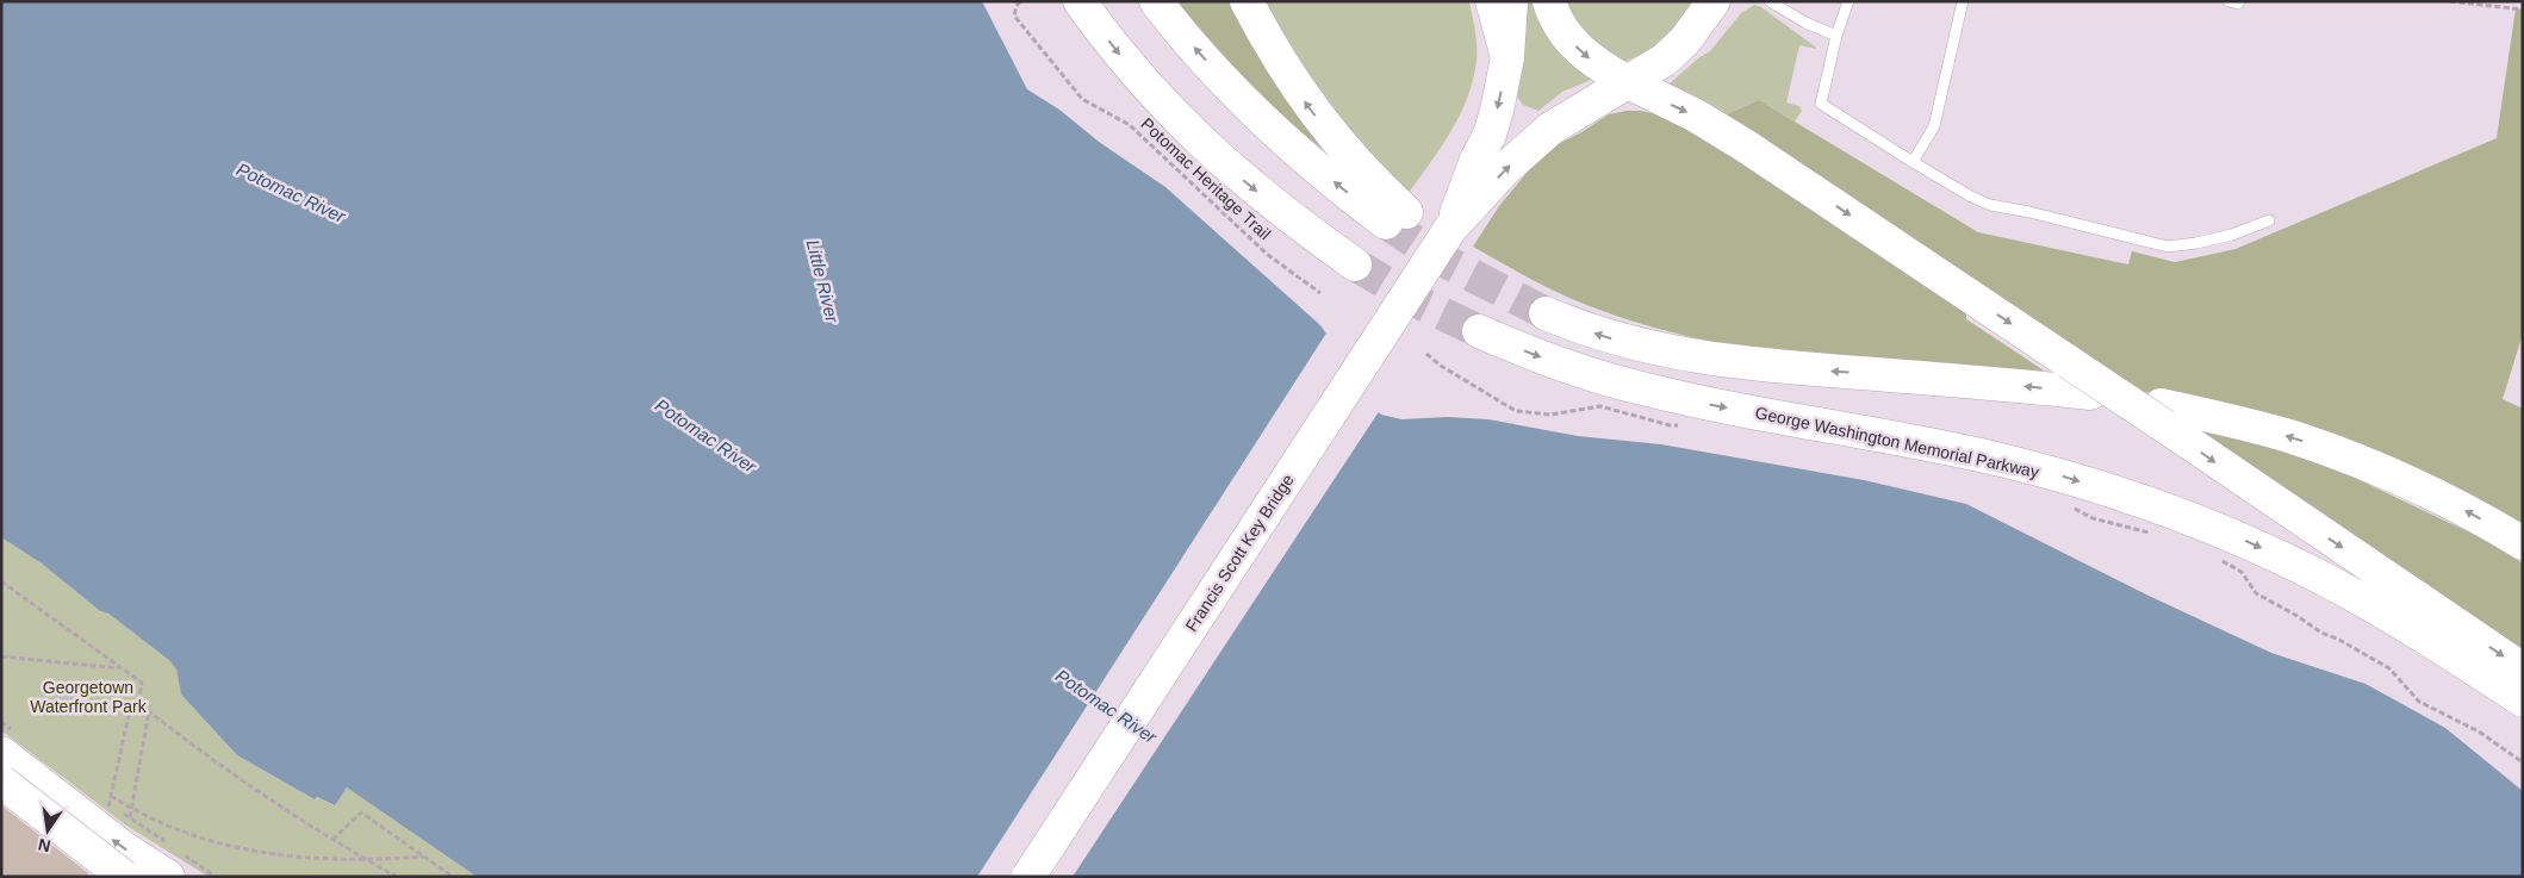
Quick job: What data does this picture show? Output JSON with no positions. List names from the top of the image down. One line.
{"streets":{"highway":["George Washington Memorial Parkway","Francis Scott Key Bridge"],"path":["Potomac Heritage Trail"]},"water":["Potomac River","Little River"],"parks":["Georgetown Waterfront Park"],"north":"bottom"}
